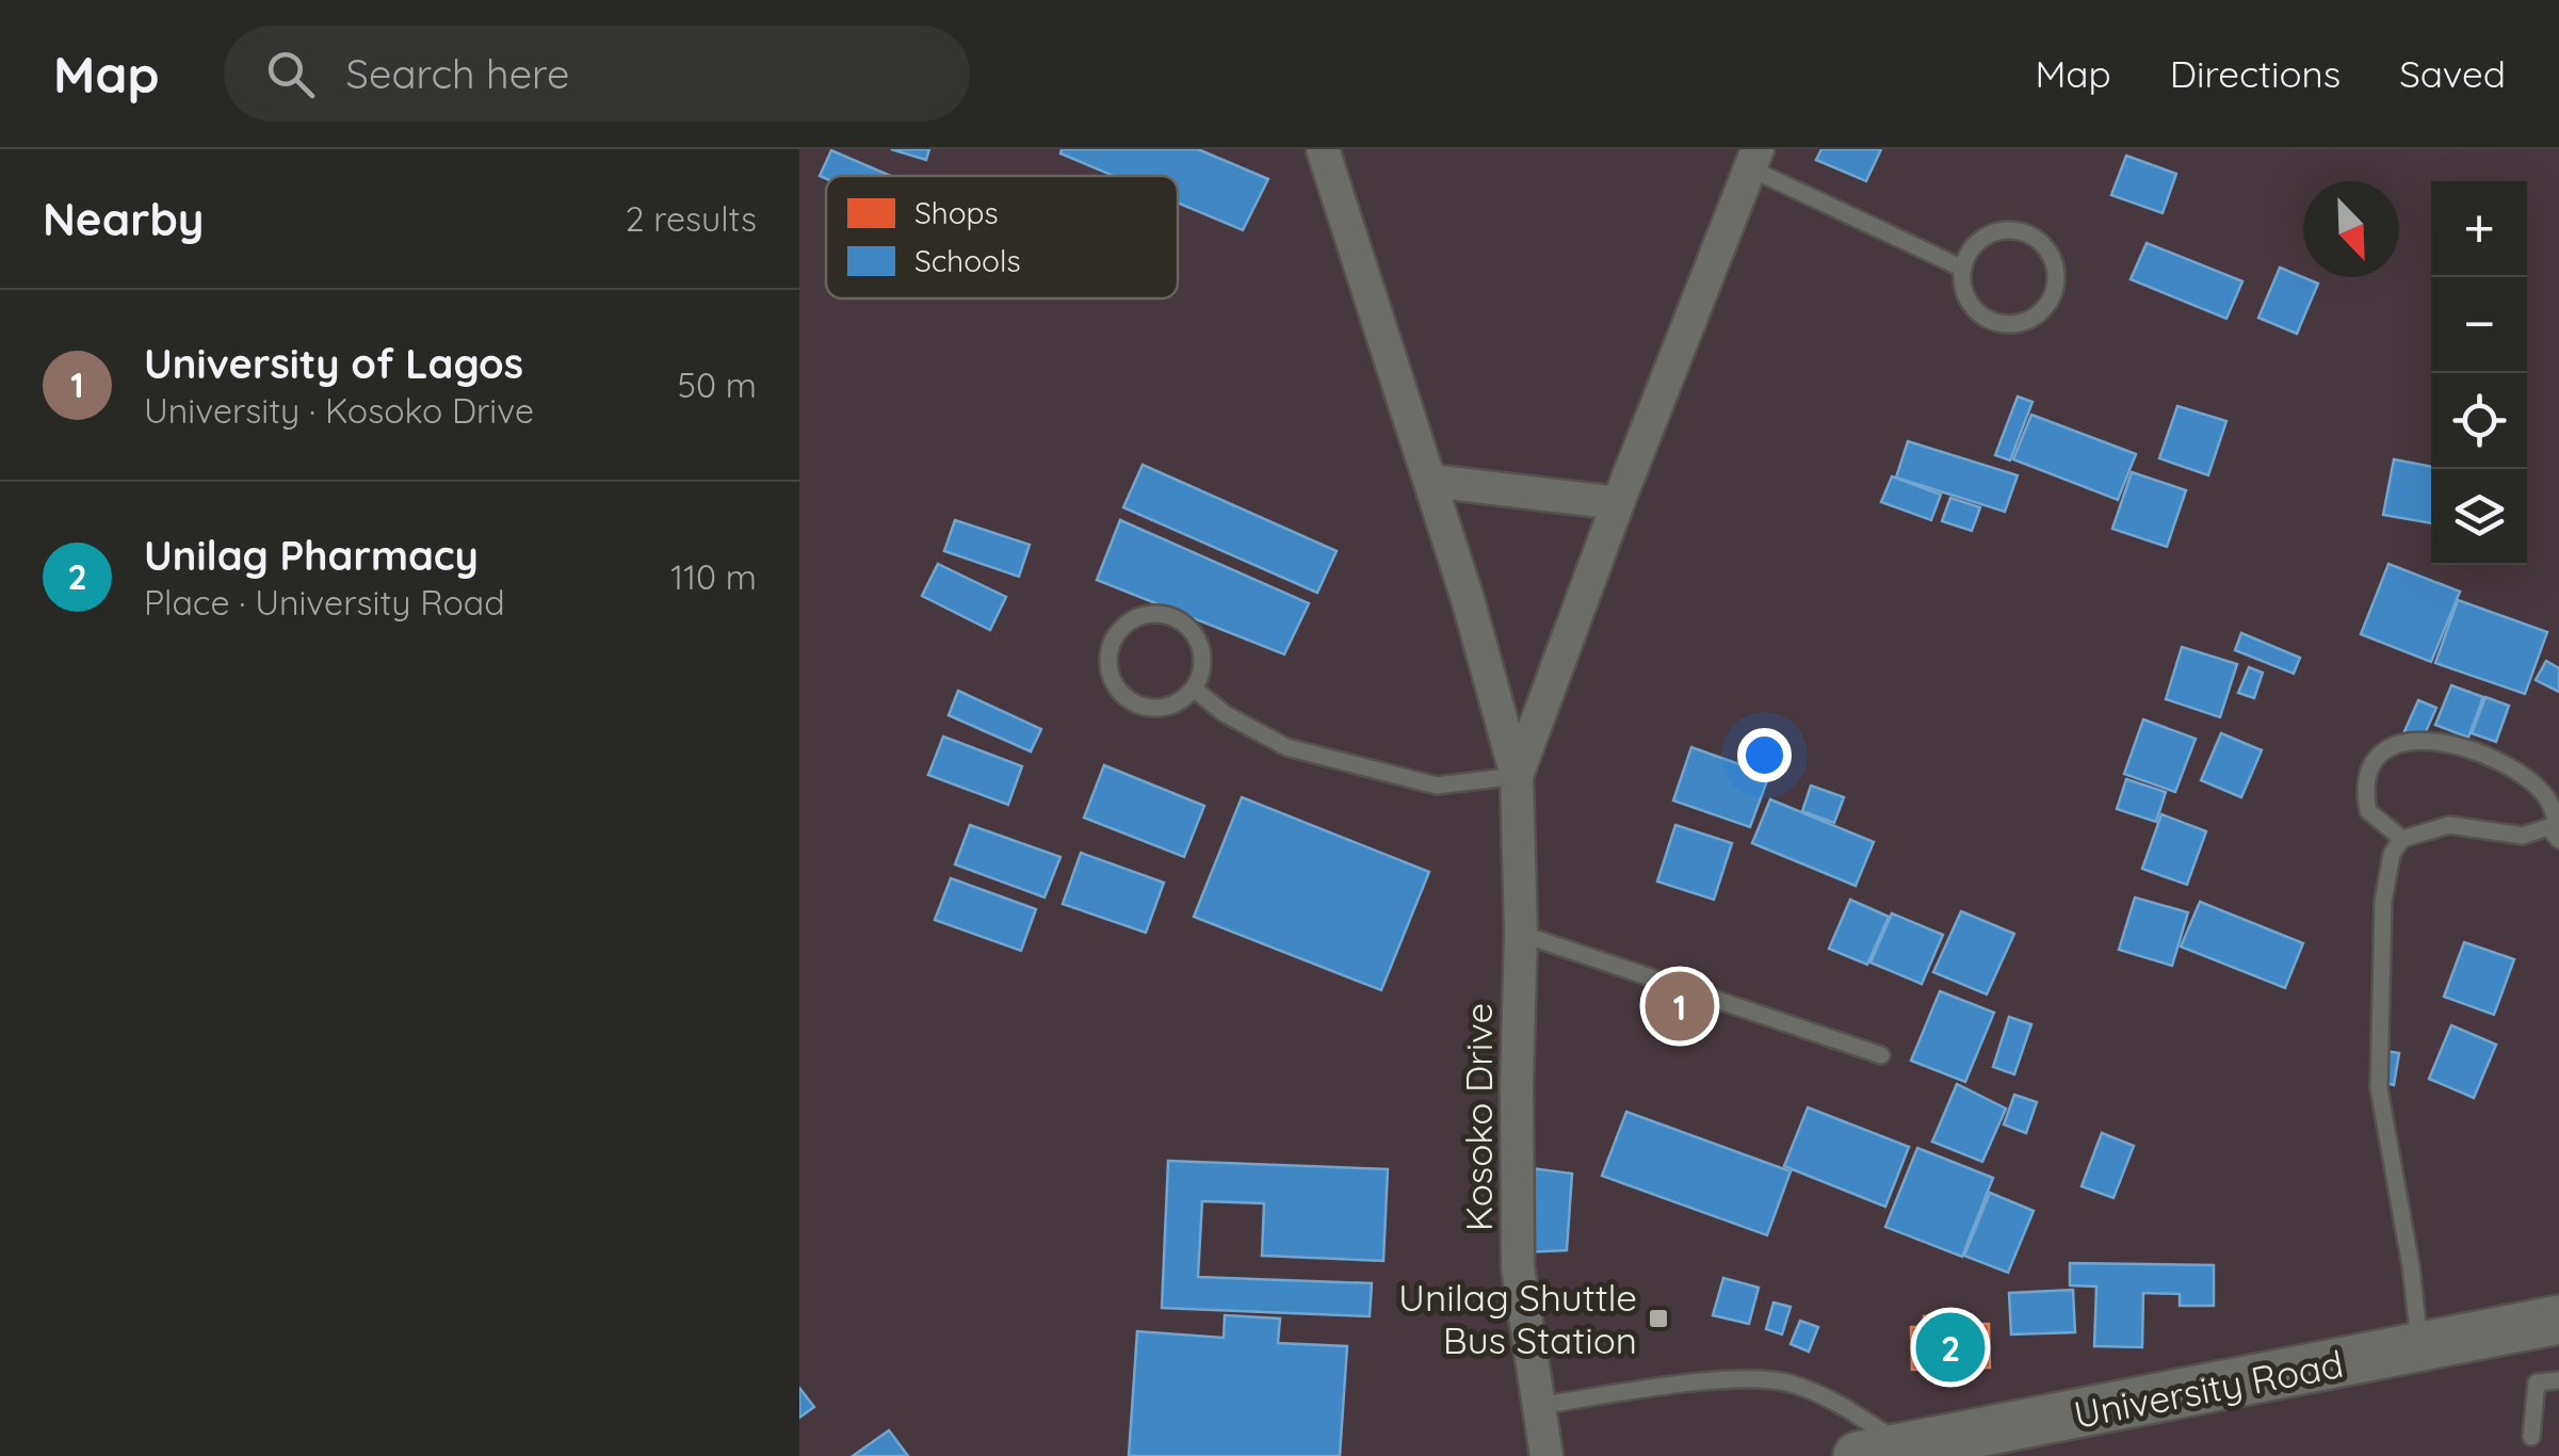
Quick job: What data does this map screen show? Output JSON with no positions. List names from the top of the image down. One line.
{"streets":{"main road":["University Road"],"street":["Kosoko Drive"]},"places":{"transit":["Unilag Shuttle Bus Station"]},"legend":["Shops","Schools"],"north":"bottom right","page":{"header":"Map","search":"Search here","nav":["Map","Directions","Saved"],"heading":["Nearby","2 results"],"map_buttons":["+","−"],"list":[{"mark":"1","name":"University of Lagos","note":"University · Kosoko Drive","value":"50 m"},{"mark":"2","name":"Unilag Pharmacy","note":"Place · University Road","value":"110 m"}],"pins":["1","2"]}}
